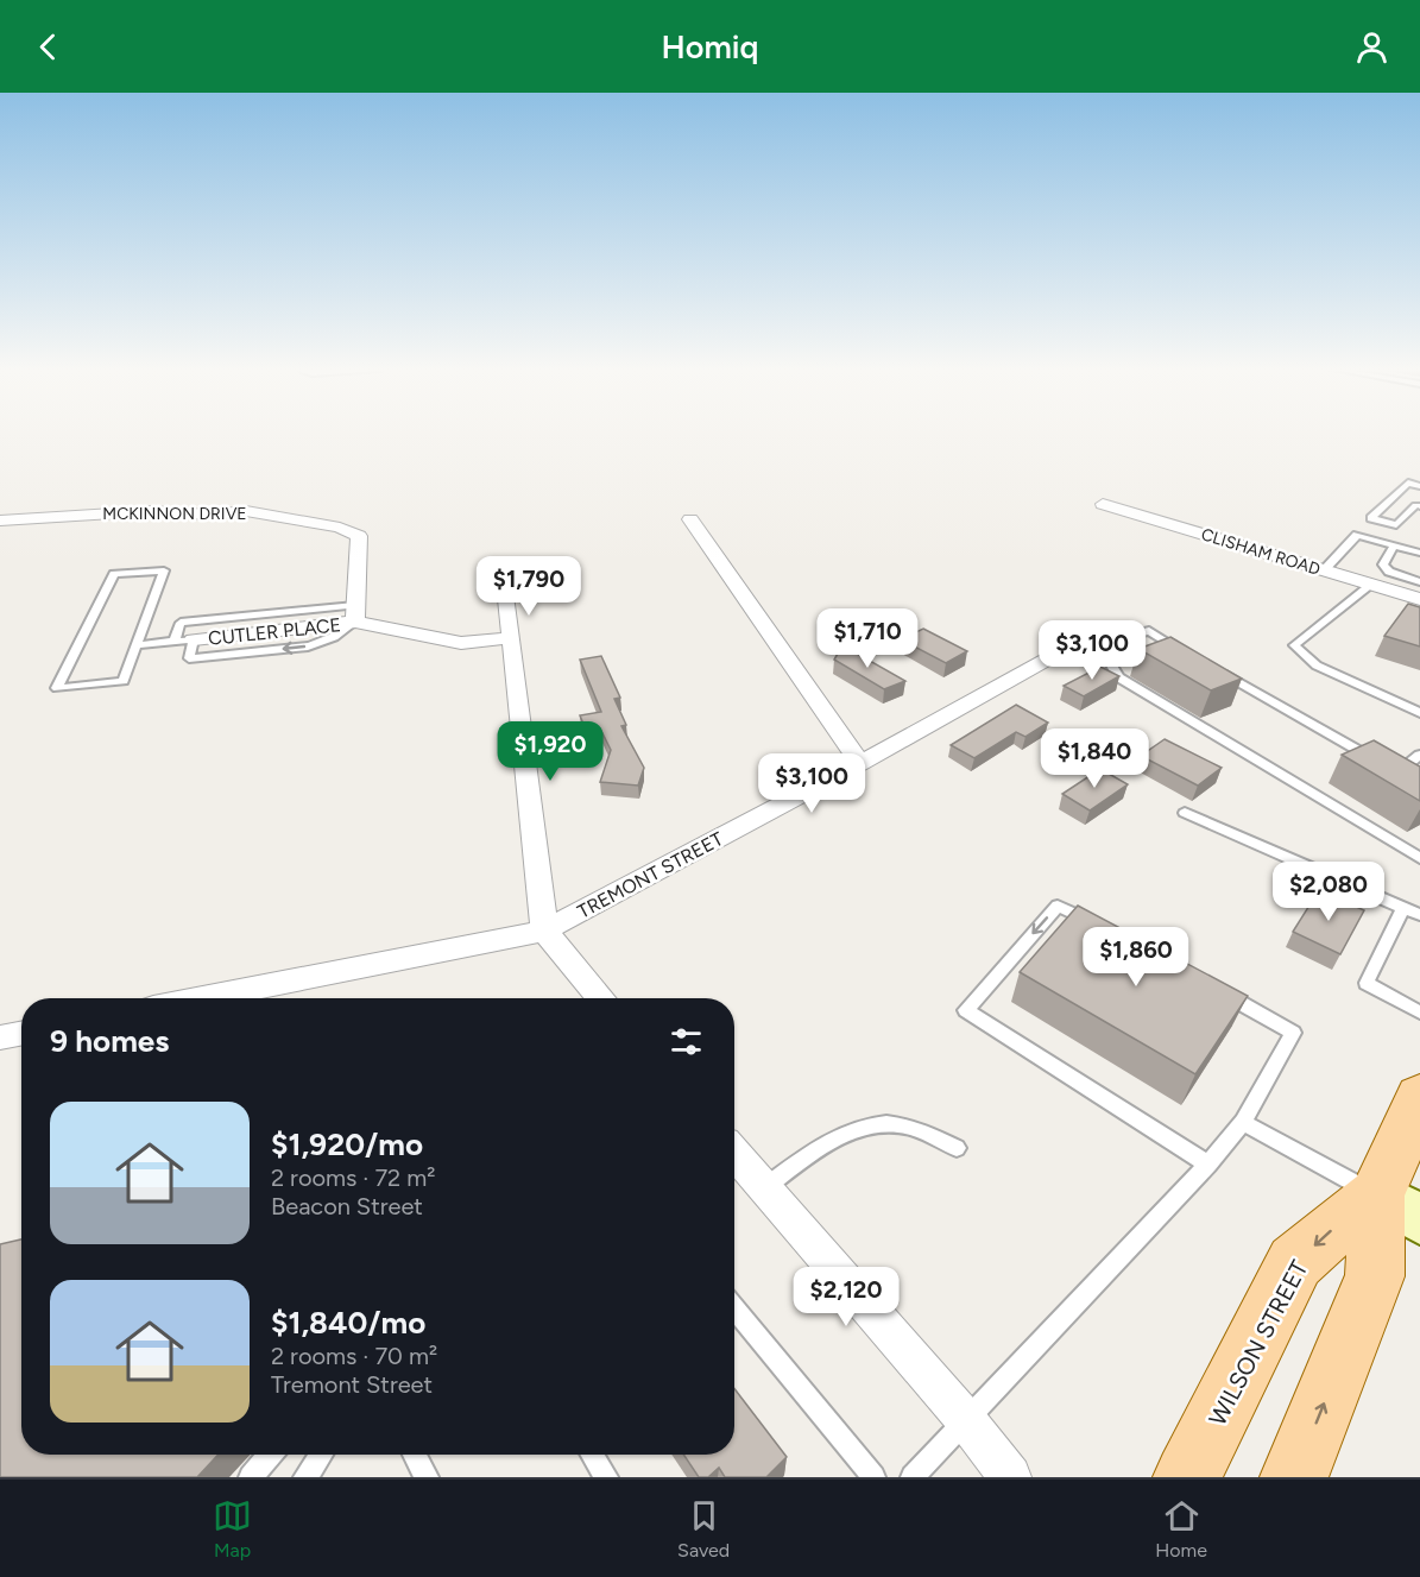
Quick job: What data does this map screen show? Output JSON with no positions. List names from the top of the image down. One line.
{"streets":{"main road":["WILSON STREET"],"street":["MCKINNON DRIVE","CLISHAM ROAD","CUTLER PLACE","TREMONT STREET"]},"crossings":[["MCKINNON DRIVE","CUTLER PLACE"]],"page":{"header":"Homiq","price":["$1,790","$1,710","$3,100","$1,920","$1,840","$3,100","$2,080","$1,860","$2,120"],"heading":"9 homes","list":[{"name":"$1,920/mo","note":"2 rooms · 72 m² · Beacon Street"},{"name":"$1,840/mo","note":"2 rooms · 70 m² · Tremont Street"}],"tabs":["Map","Saved","Home"]}}
